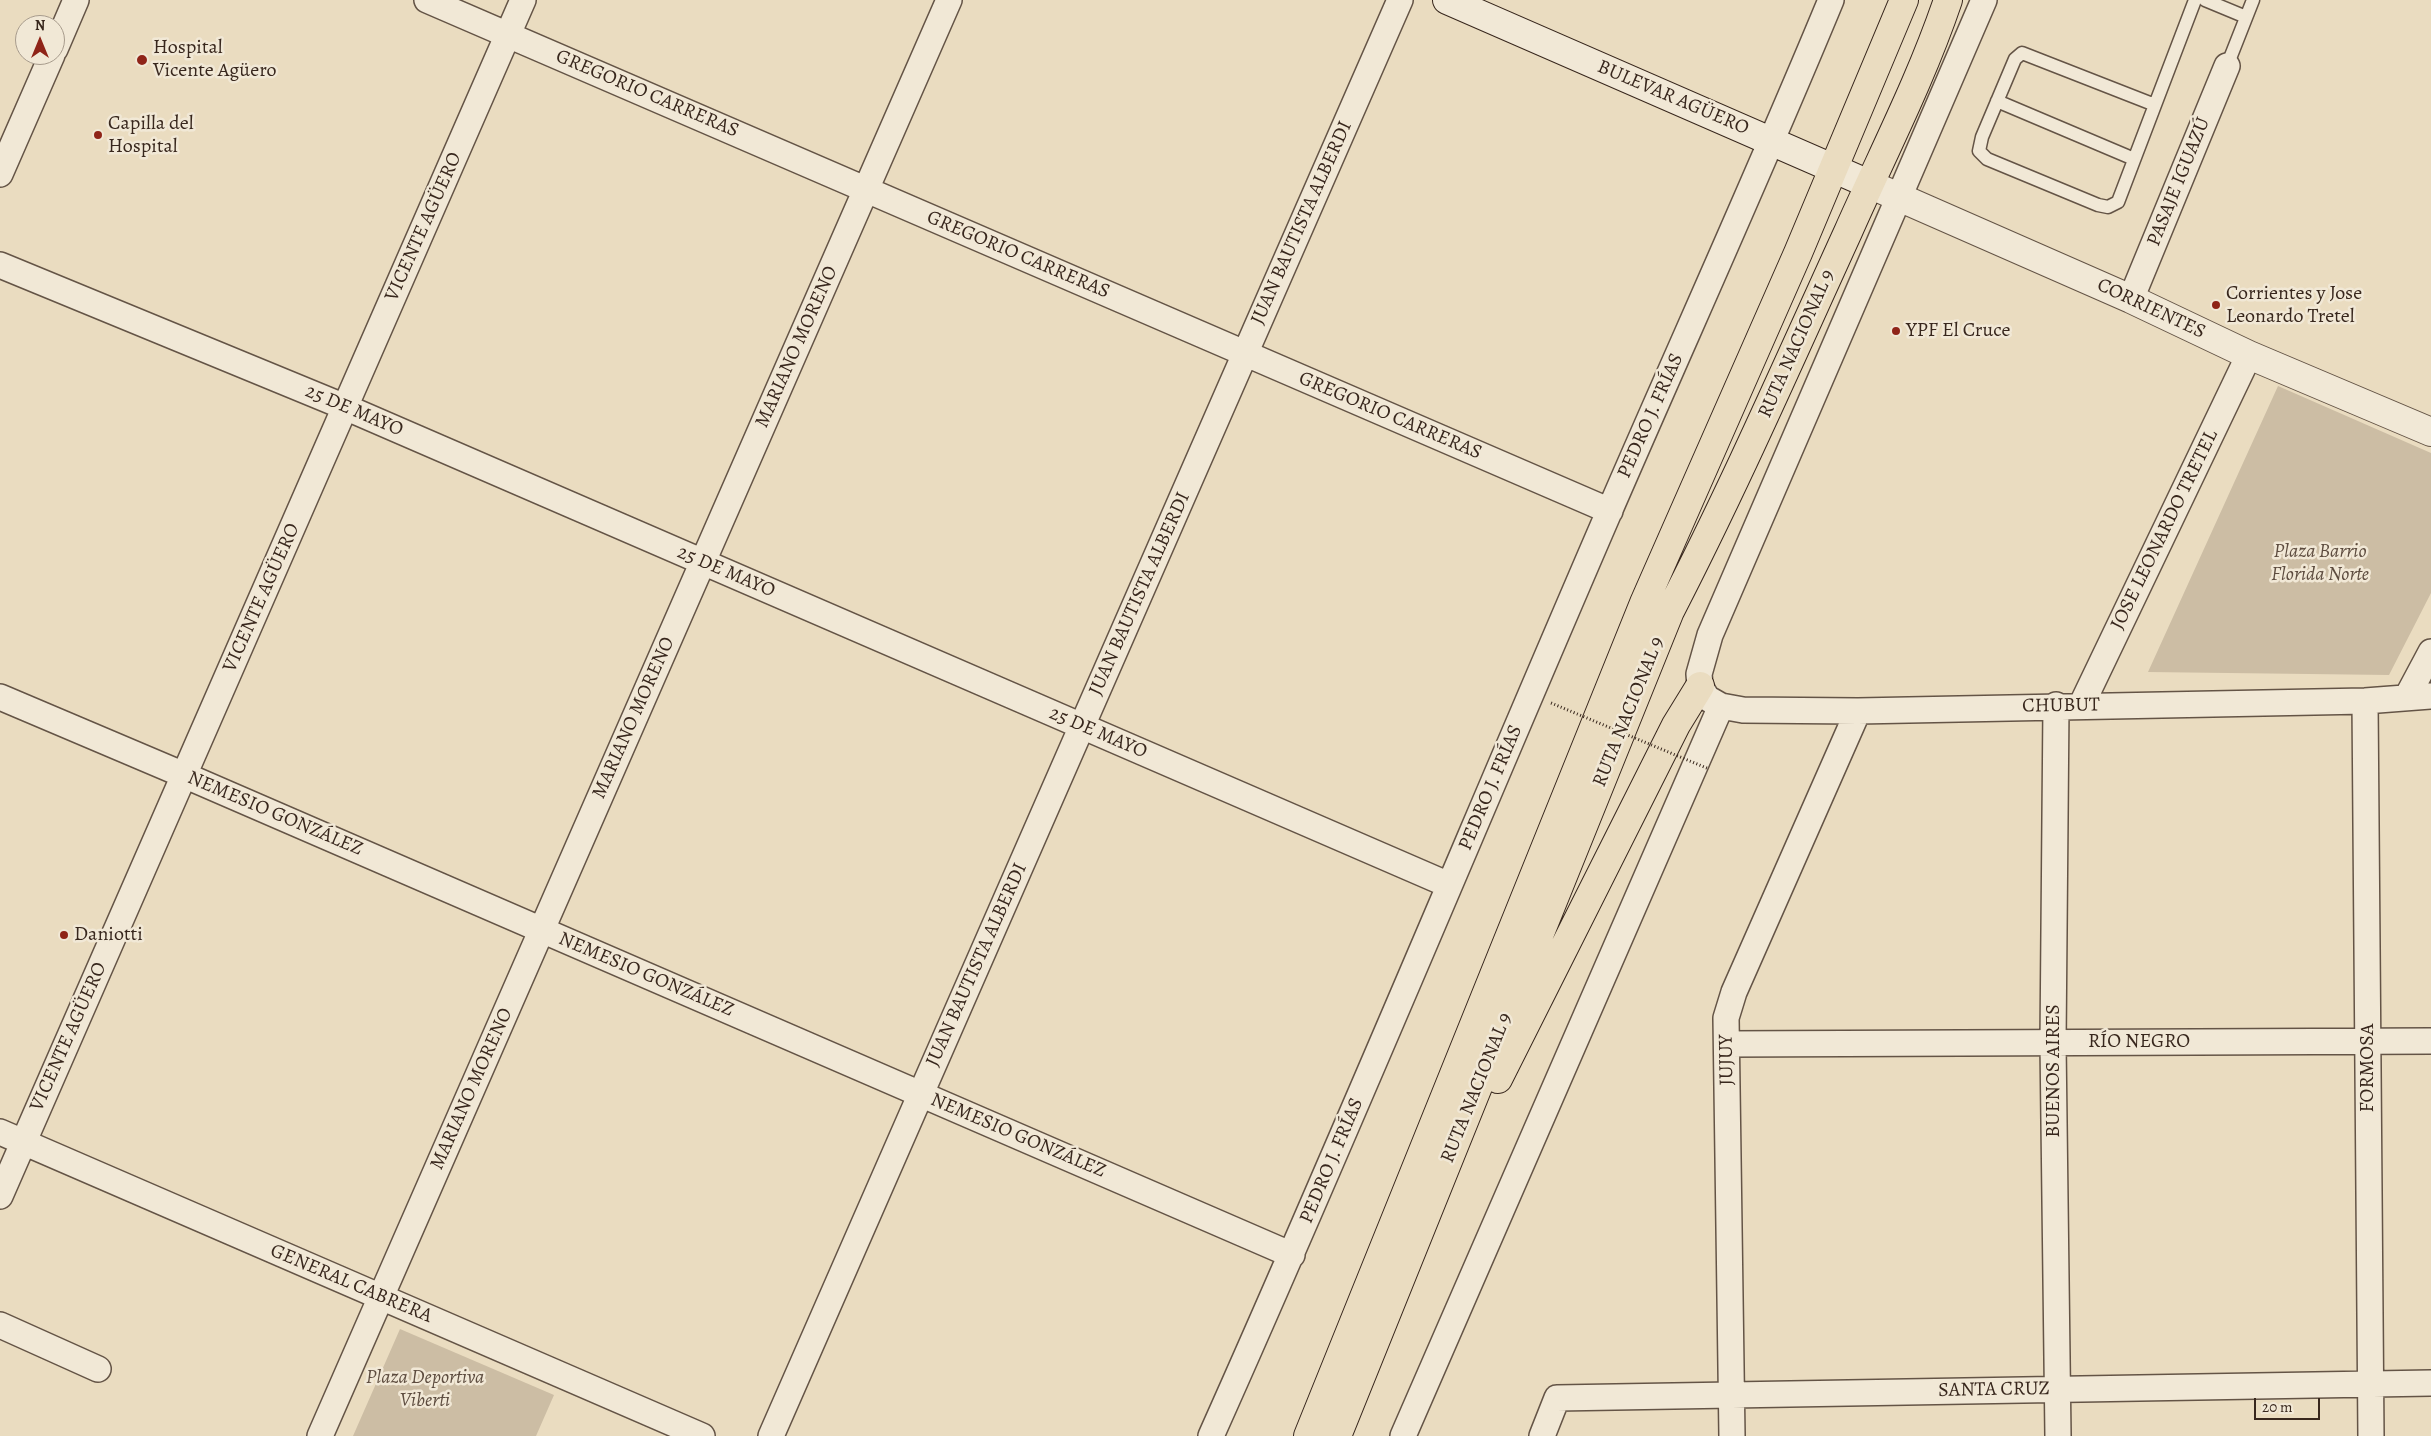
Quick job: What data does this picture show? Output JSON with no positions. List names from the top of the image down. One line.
{"streets":{"highway":["RUTA NACIONAL 9"],"street":["GREGORIO CARRERAS","BULEVAR AGÜERO","PASAJE IGUAZÚ","JUAN BAUTISTA ALBERDI","VICENTE AGÜERO","CORRIENTES","MARIANO MORENO","25 DE MAYO","PEDRO J. FRÍAS","JOSE LEONARDO TRETEL","CHUBUT","NEMESIO GONZÁLEZ","RÍO NEGRO","JUJUY","FORMOSA","BUENOS AIRES","GENERAL CABRERA","SANTA CRUZ"]},"crossings":[["GREGORIO CARRERAS","JUAN BAUTISTA ALBERDI"],["GREGORIO CARRERAS","VICENTE AGÜERO"],["GREGORIO CARRERAS","MARIANO MORENO"],["GREGORIO CARRERAS","PEDRO J. FRÍAS"],["BULEVAR AGÜERO","CORRIENTES"],["BULEVAR AGÜERO","RUTA NACIONAL 9"],["BULEVAR AGÜERO","PEDRO J. FRÍAS"],["PASAJE IGUAZÚ","CORRIENTES"],["JUAN BAUTISTA ALBERDI","25 DE MAYO"],["JUAN BAUTISTA ALBERDI","NEMESIO GONZÁLEZ"],["VICENTE AGÜERO","25 DE MAYO"],["VICENTE AGÜERO","NEMESIO GONZÁLEZ"],["VICENTE AGÜERO","GENERAL CABRERA"],["CORRIENTES","JOSE LEONARDO TRETEL"],["MARIANO MORENO","25 DE MAYO"],["MARIANO MORENO","NEMESIO GONZÁLEZ"],["MARIANO MORENO","GENERAL CABRERA"],["25 DE MAYO","PEDRO J. FRÍAS"],["PEDRO J. FRÍAS","NEMESIO GONZÁLEZ"],["JOSE LEONARDO TRETEL","CHUBUT"],["CHUBUT","JUJUY"],["CHUBUT","FORMOSA"],["CHUBUT","BUENOS AIRES"],["RÍO NEGRO","JUJUY"],["RÍO NEGRO","FORMOSA"],["RÍO NEGRO","BUENOS AIRES"],["JUJUY","SANTA CRUZ"],["FORMOSA","SANTA CRUZ"],["BUENOS AIRES","SANTA CRUZ"]],"parks":["Plaza Barrio Florida Norte","Plaza Deportiva Viberti"],"places":["Hospital Vicente Agüero","Capilla del Hospital","Corrientes y Jose Leonardo Tretel","YPF El Cruce","Daniotti"],"scale_bar":"20 m","north":"top"}
